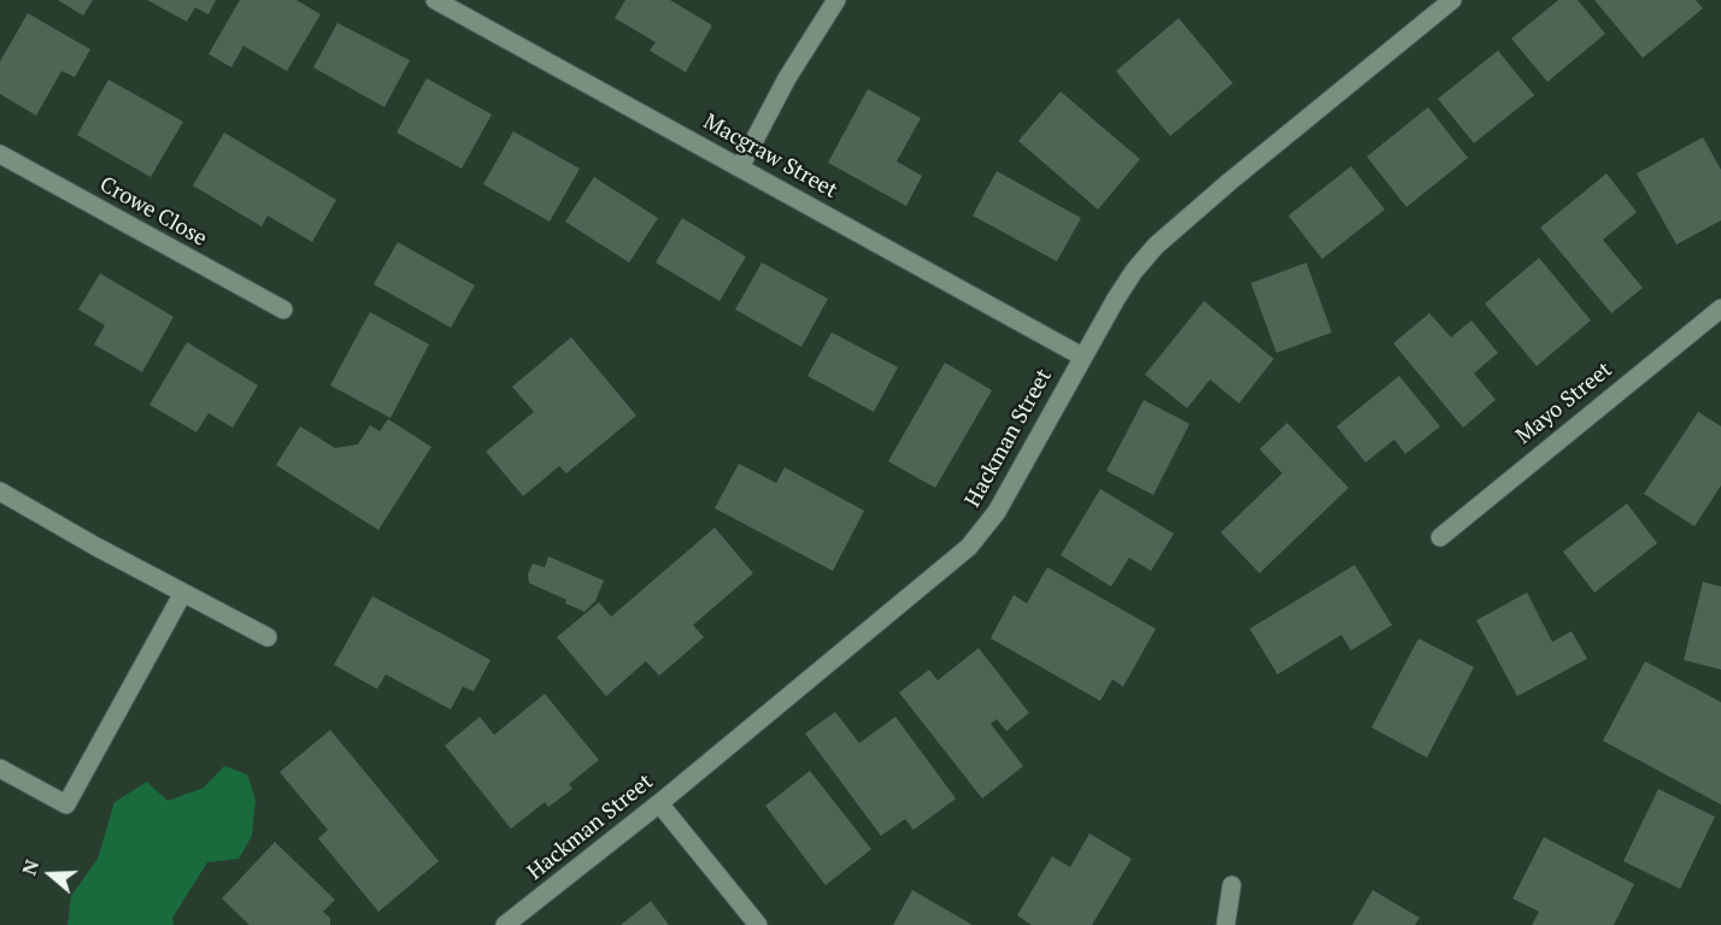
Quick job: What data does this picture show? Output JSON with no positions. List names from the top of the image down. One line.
{"streets":{"street":["Macgraw Street","Crowe Close","Mayo Street","Hackman Street"]},"crossings":[["Macgraw Street","Hackman Street"]],"north":"left"}
